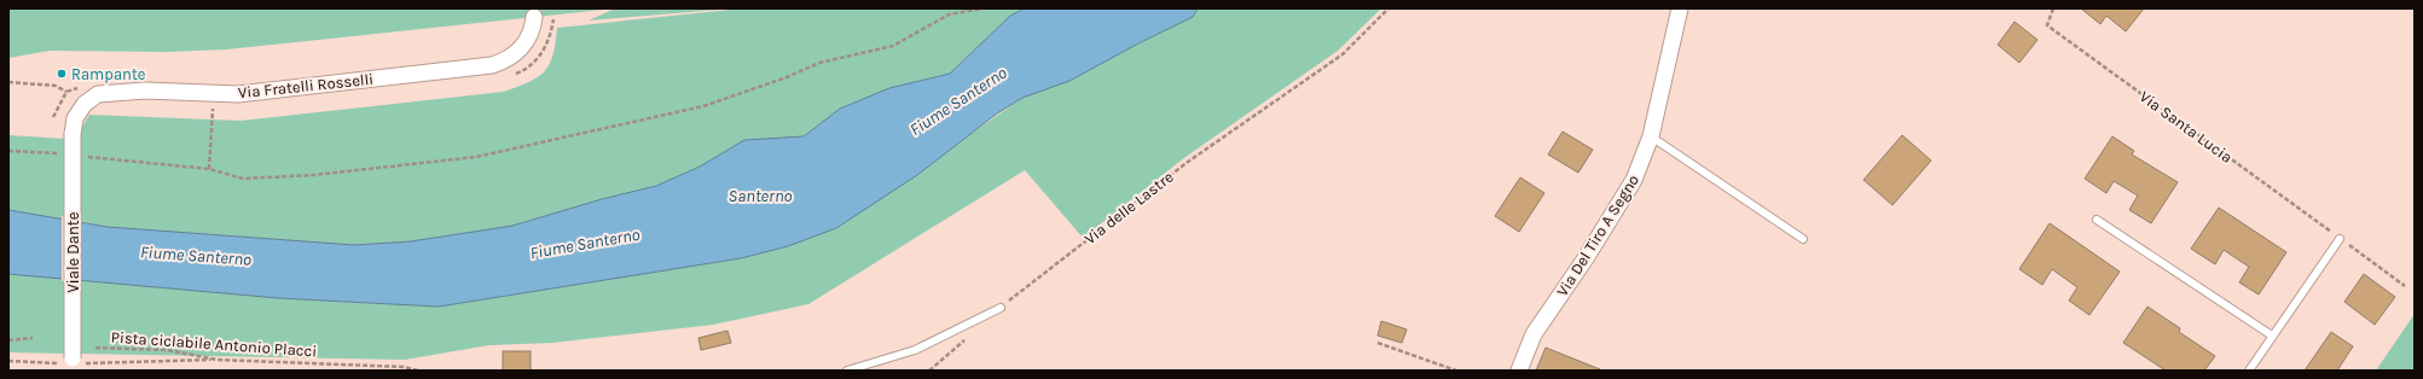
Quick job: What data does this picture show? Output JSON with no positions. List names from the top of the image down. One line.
{"streets":{"street":["Via Fratelli Rosselli","Via Del Tiro A Segno","Viale Dante"],"path":["Via Santa Lucia","Via delle Lastre","Pista ciclabile Antonio Placci"]},"crossings":[["Via Fratelli Rosselli","Viale Dante"]],"water":["Fiume Santerno","Santerno"],"places":["Rampante"]}
